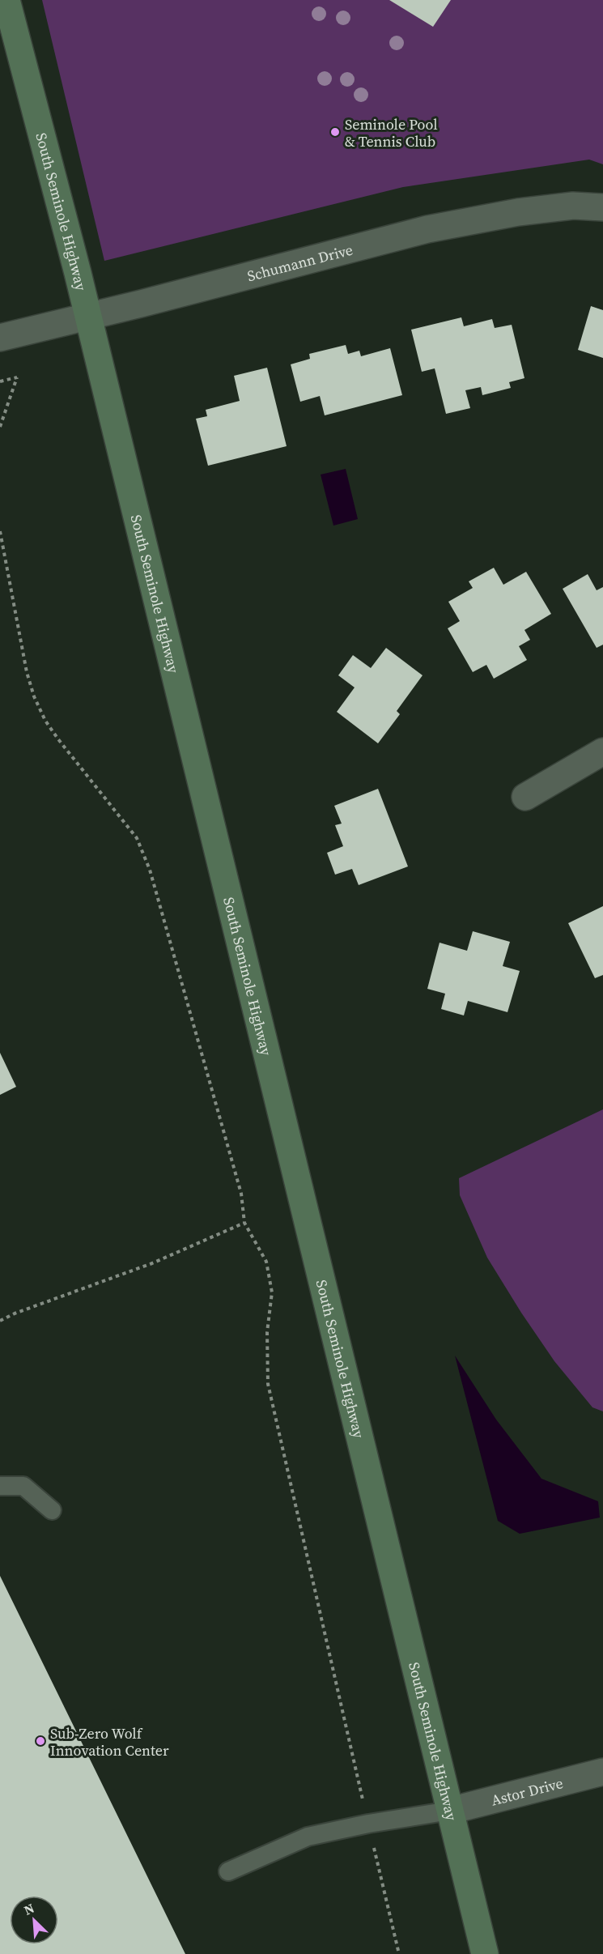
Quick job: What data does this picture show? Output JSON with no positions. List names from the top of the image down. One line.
{"streets":{"street":["South Seminole Highway","Schumann Drive","Astor Drive"]},"crossings":[["South Seminole Highway","Schumann Drive"],["South Seminole Highway","Astor Drive"]],"places":["Seminole Pool & Tennis Club","Sub-Zero Wolf Innovation Center"],"north":"top left"}
